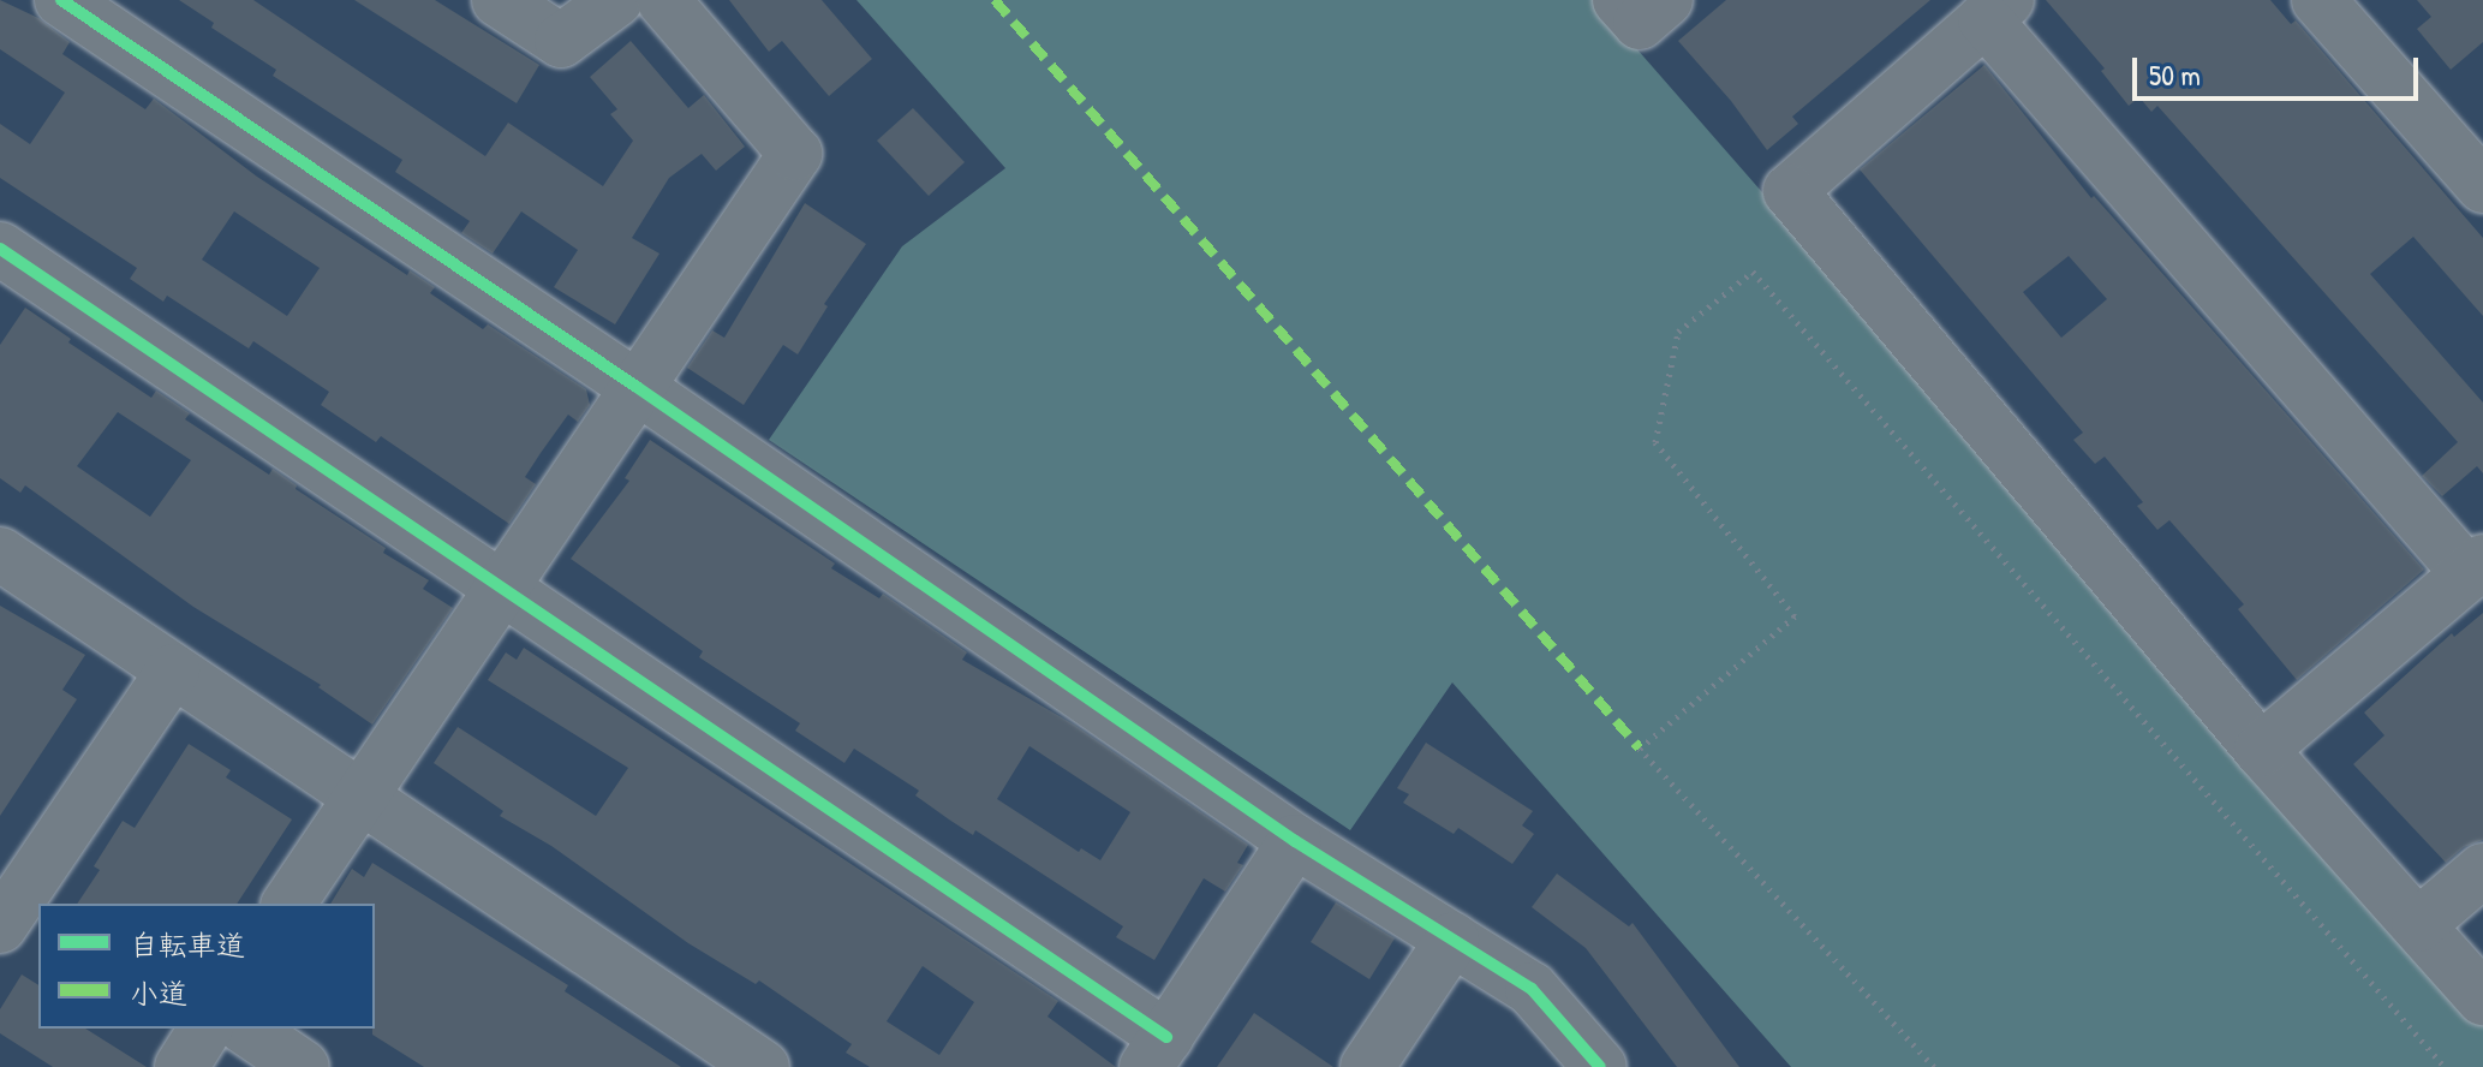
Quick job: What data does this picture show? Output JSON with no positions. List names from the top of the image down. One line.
{"legend":["自転車道","小道"],"scale_bar":"50 m"}
